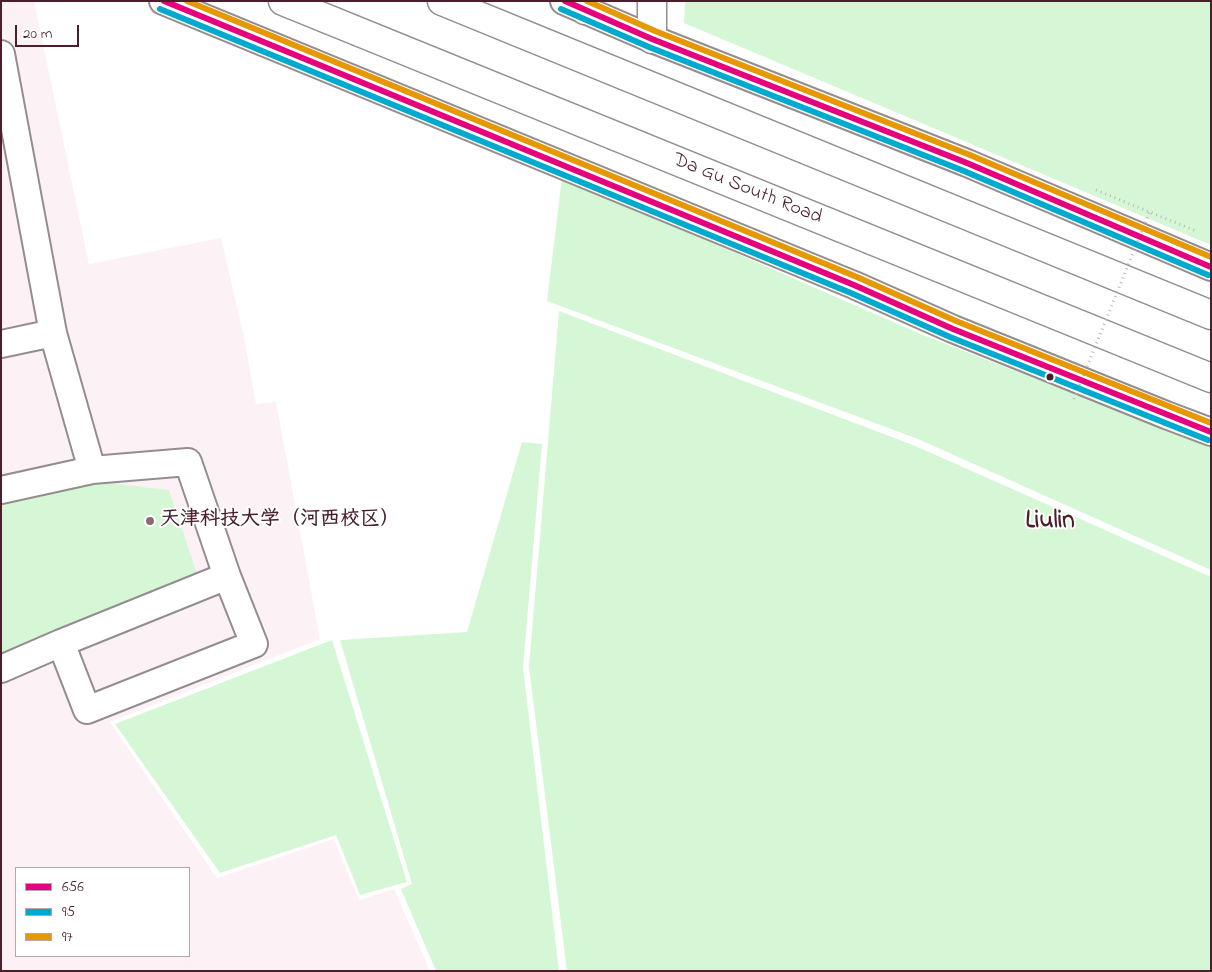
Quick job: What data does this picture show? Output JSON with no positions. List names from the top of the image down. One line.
{"streets":{"main road":["Da Gu South Road"]},"districts":["Liulin"],"places":["天津科技大学（河西校区）"],"lines":["transit line 656","transit line 97","transit line 95"],"legend":["656","95","97"],"scale_bar":"20 m"}
